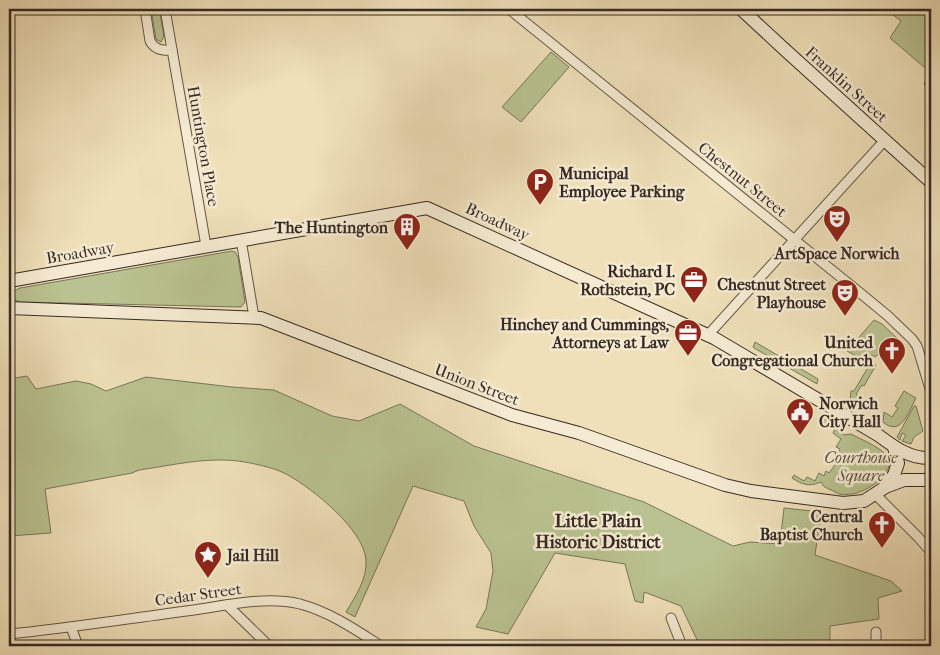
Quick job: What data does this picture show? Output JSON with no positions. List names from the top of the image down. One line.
{"streets":{"main road":["Franklin Street","Broadway","Union Street"],"street":["Huntington Place","Chestnut Street","Cedar Street"]},"crossings":[["Huntington Place","Broadway"]],"districts":["Little Plain Historic District"],"parks":["Courthouse Square"],"places":{"parking":["Municipal Employee Parking"],"theatre":["ArtSpace Norwich","Chestnut Street Playhouse"],"building":["The Huntington"],"office":["Richard I. Rothstein, PC","Hinchey and Cummings, Attorneys at Law"],"church":["United Congregational Church","Central Baptist Church"],"public building":["Norwich City Hall"],"place":["Jail Hill"]}}
